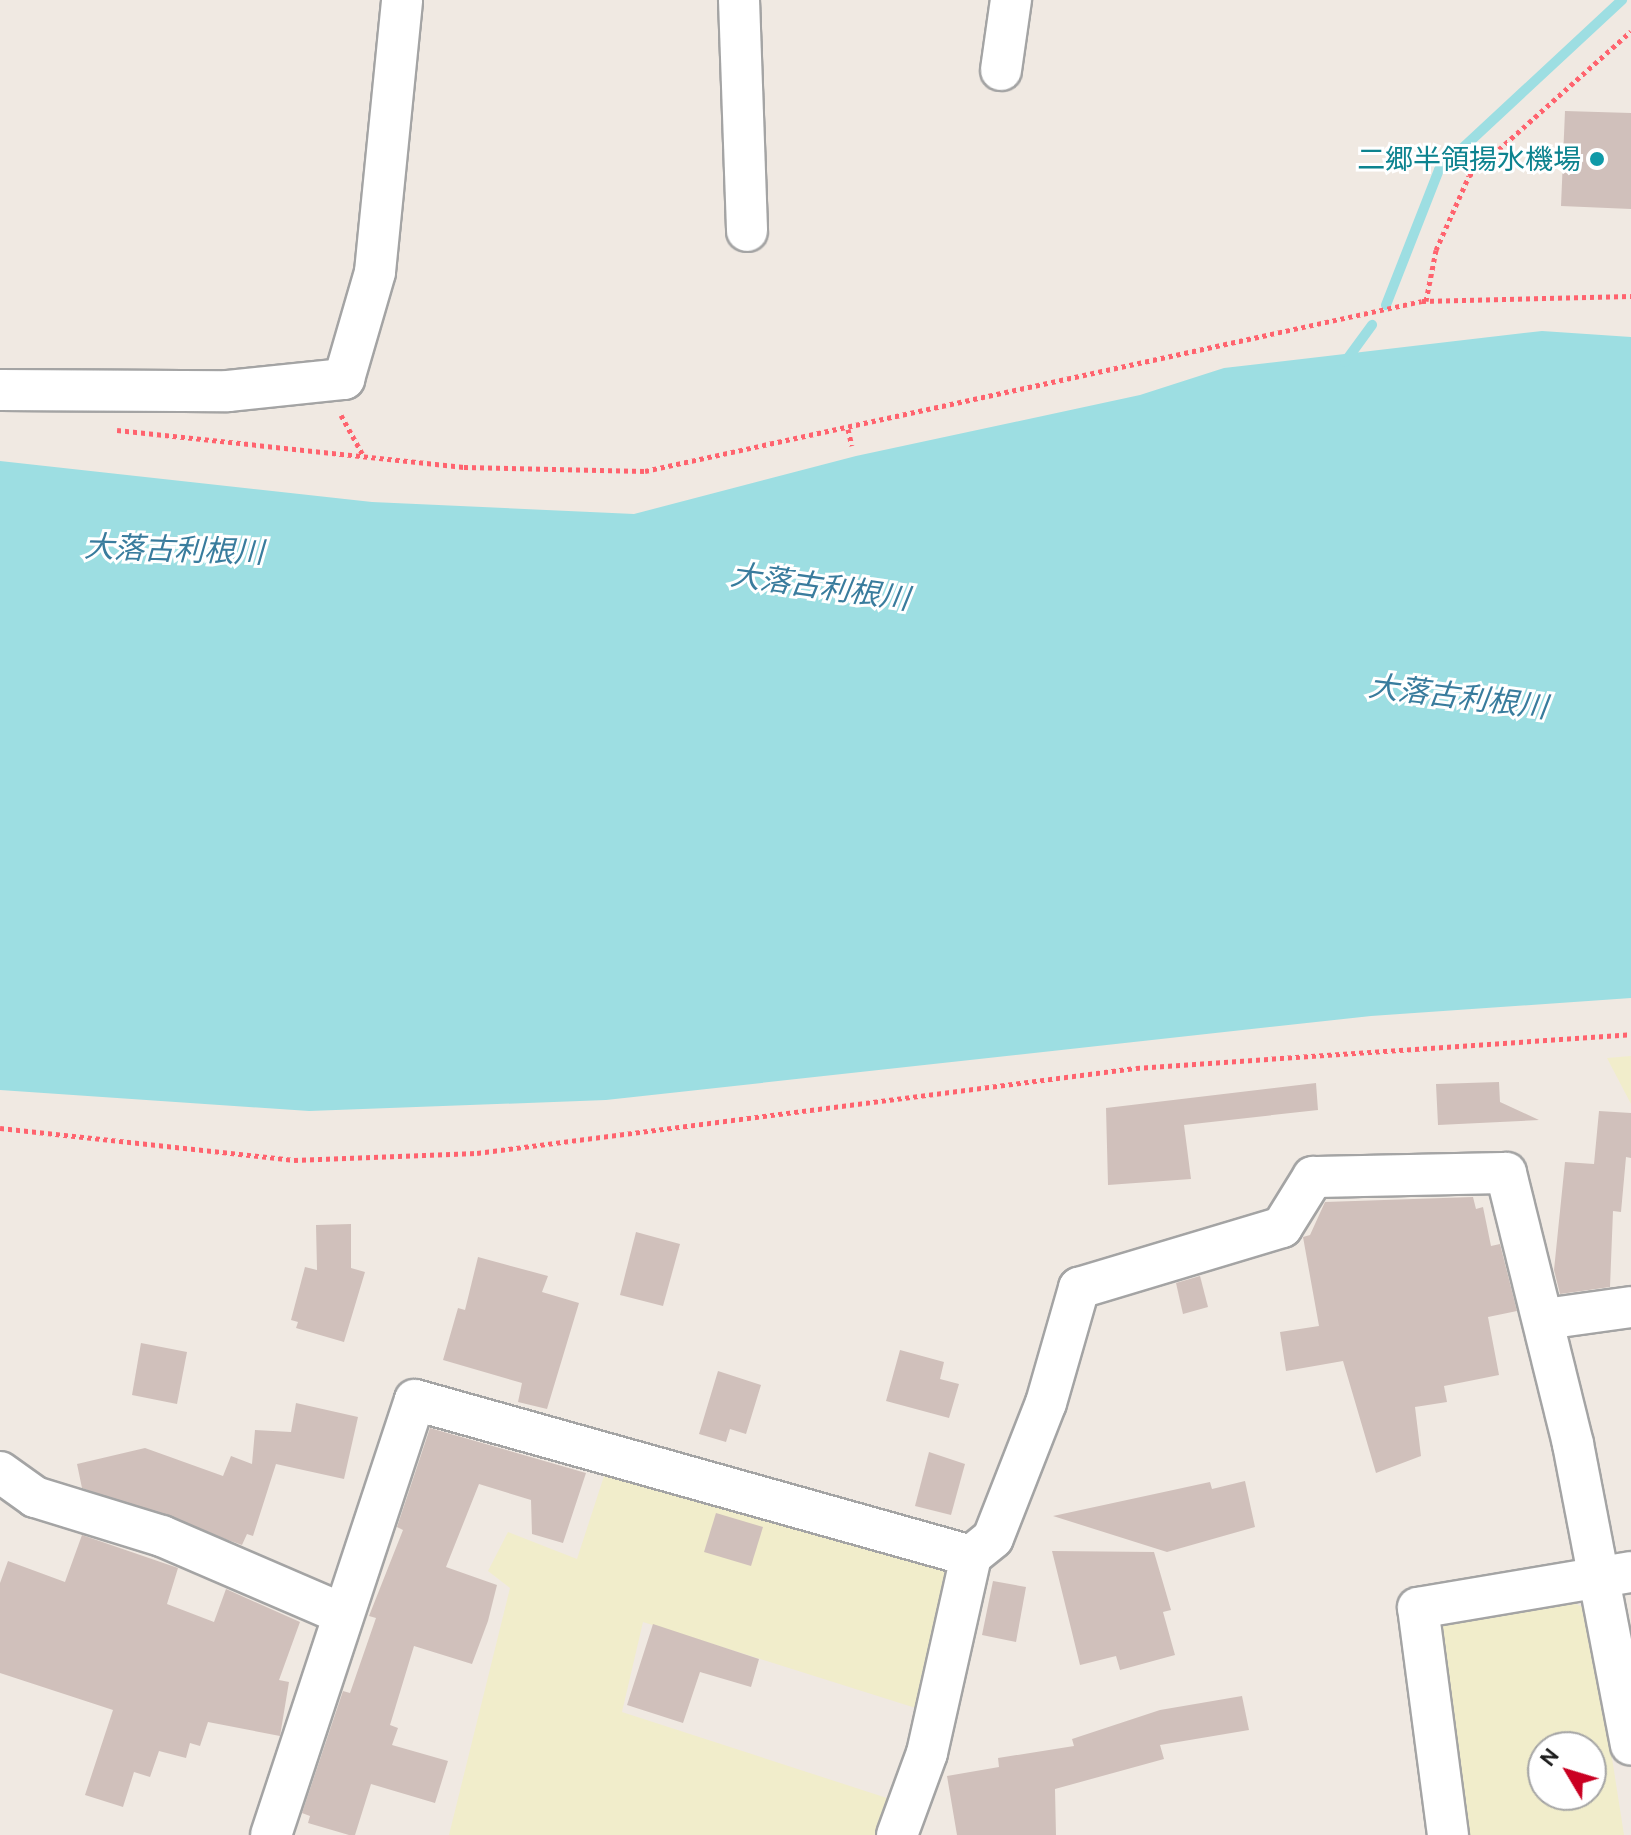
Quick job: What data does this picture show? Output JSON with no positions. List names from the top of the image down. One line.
{"water":["大落古利根川"],"places":["二郷半領揚水機場"],"north":"top left"}
